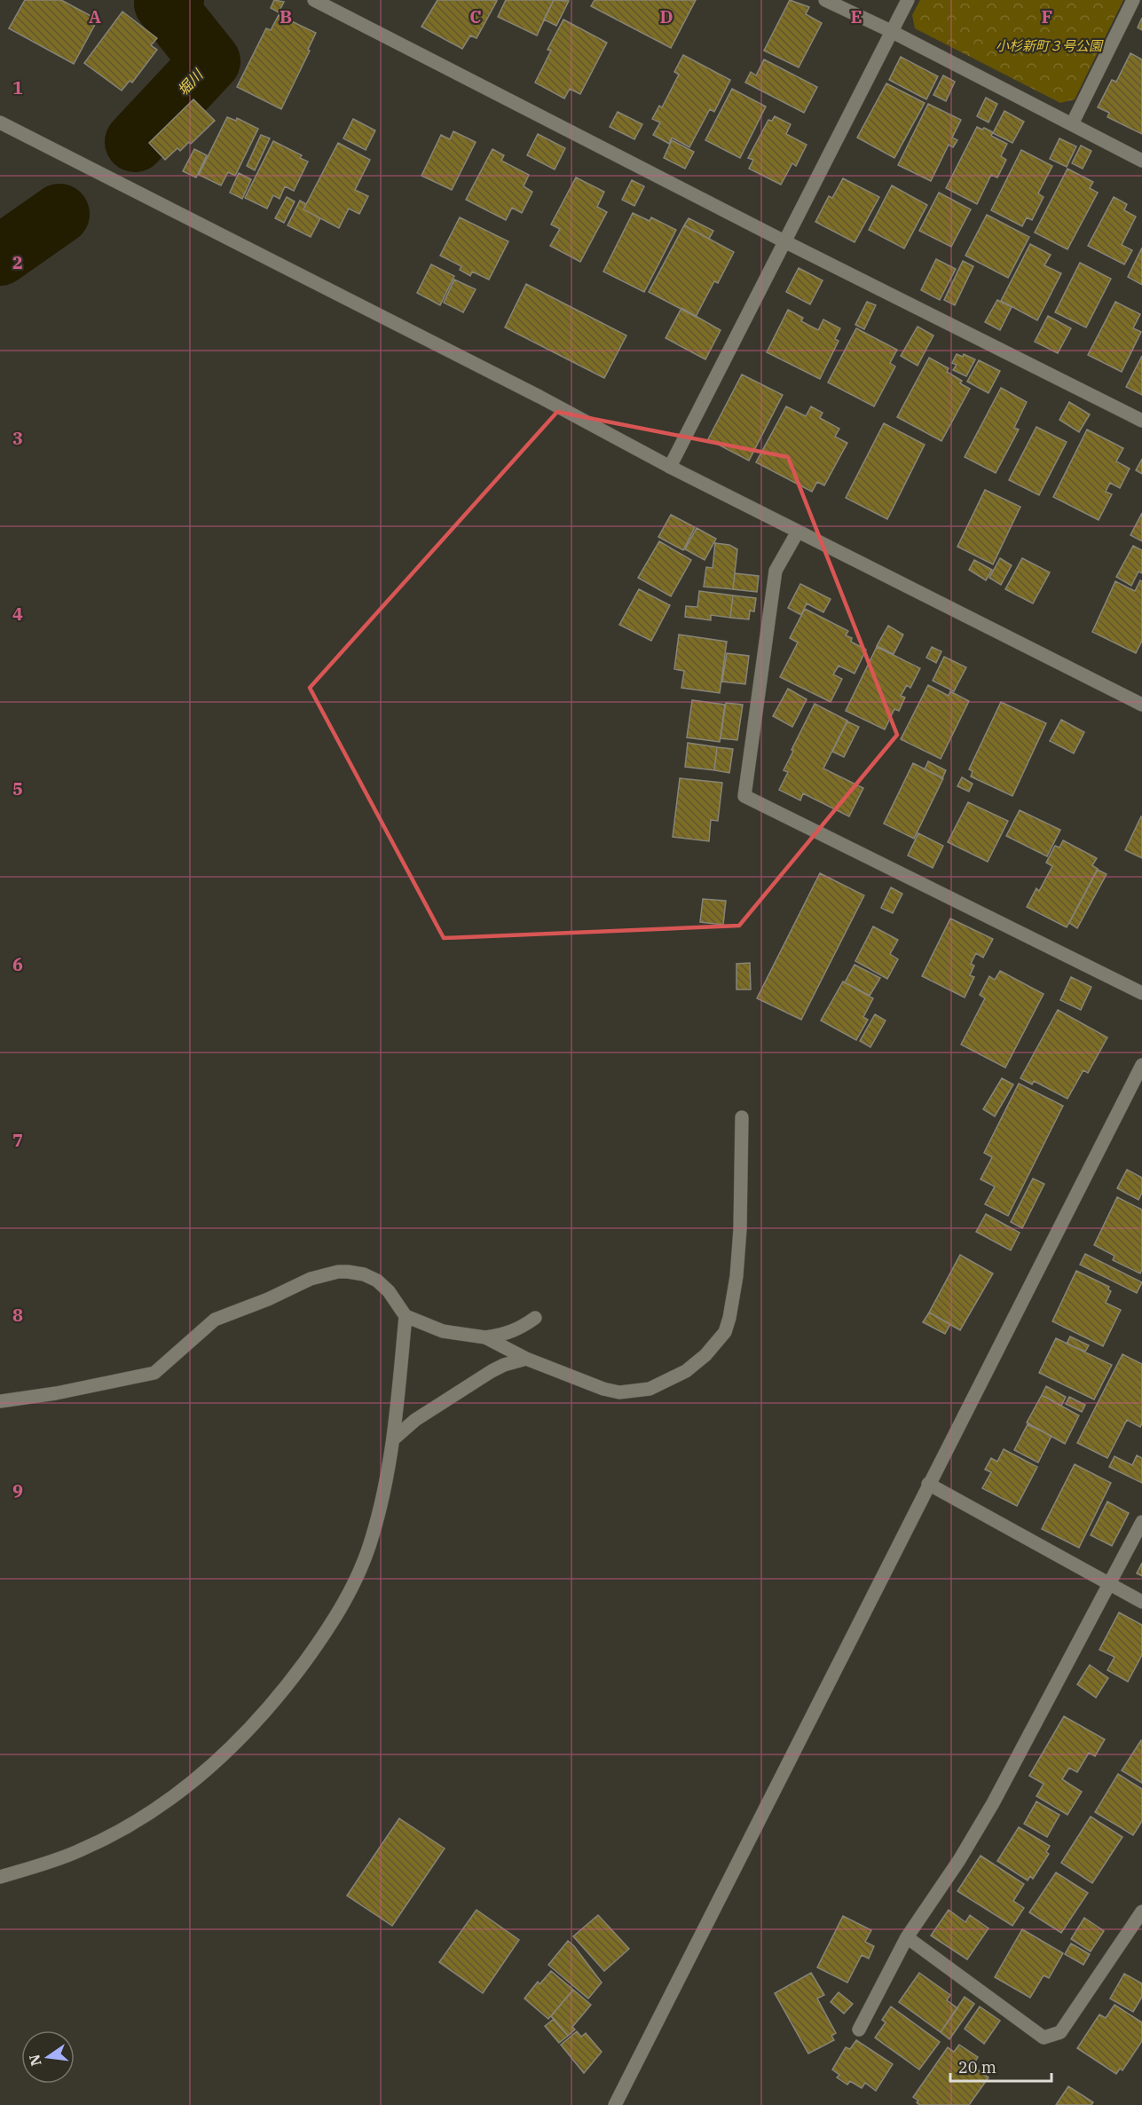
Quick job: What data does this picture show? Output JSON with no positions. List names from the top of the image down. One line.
{"water":["堀川"],"parks":["小杉新町３号公園"],"scale_bar":"20 m","north":"left","grid":{"columns":["A","B","C","D","E","F"],"rows":["1","2","3","4","5","6","7","8","9"]}}
